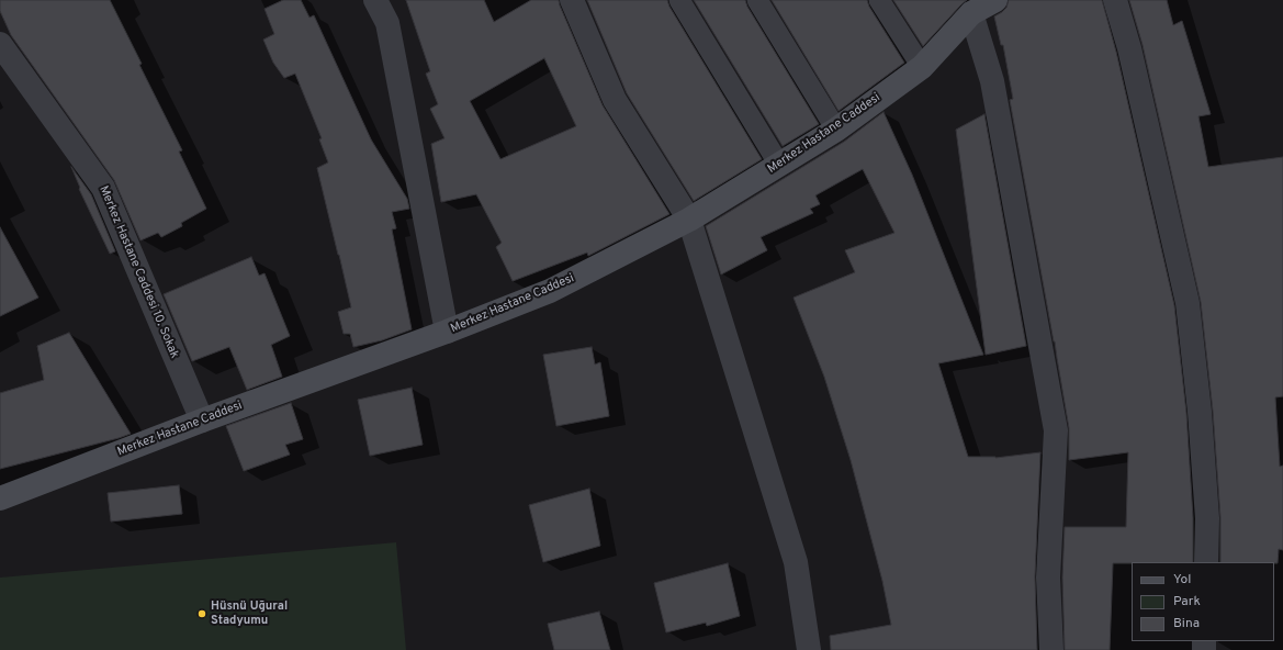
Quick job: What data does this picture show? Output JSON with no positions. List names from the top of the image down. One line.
{"streets":{"street":["Merkez Hastane Caddesi","Merkez Hastane Caddesi 10. Sokak"]},"crossings":[["Merkez Hastane Caddesi","Merkez Hastane Caddesi 10. Sokak"]],"places":["Hüsnü Uğural Stadyumu"],"legend":["Yol","Park","Bina"]}
